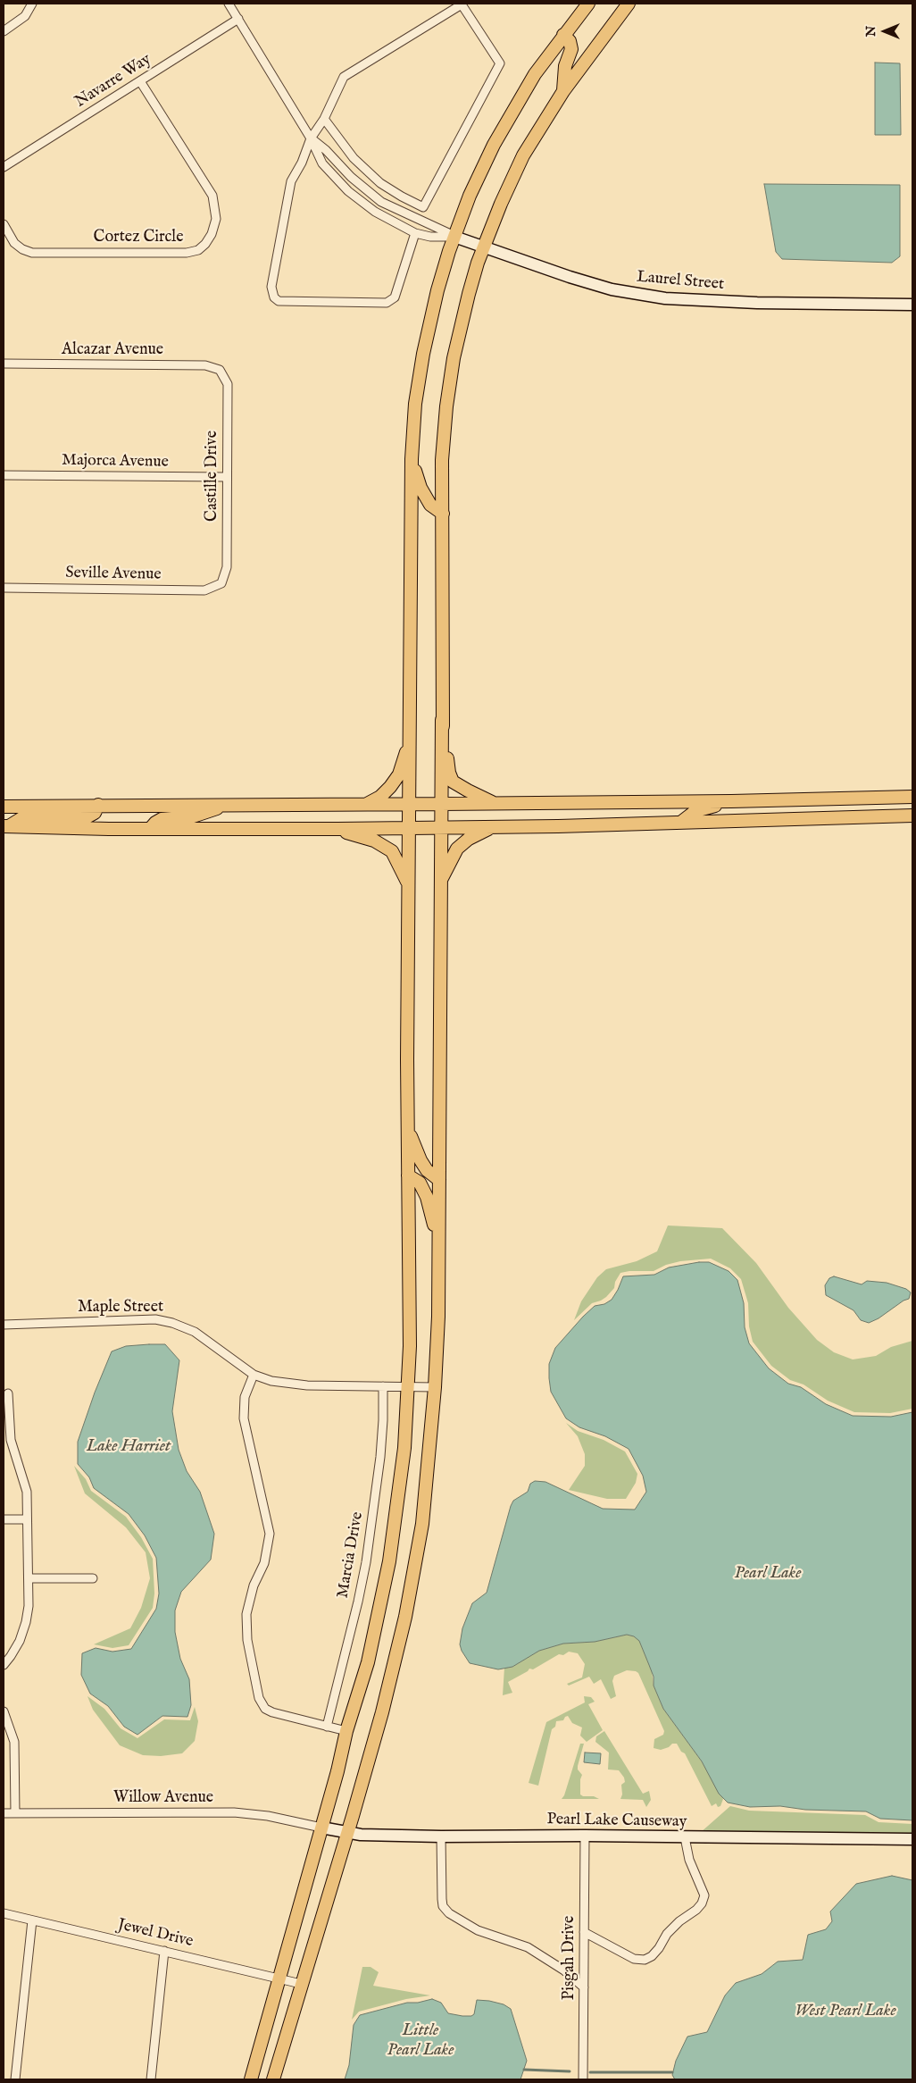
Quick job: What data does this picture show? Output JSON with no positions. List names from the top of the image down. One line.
{"streets":{"street":["Navarre Way","Cortez Circle","Laurel Street","Alcazar Avenue","Majorca Avenue","Castille Drive","Seville Avenue","Maple Street","Marcia Drive","Willow Avenue","Pearl Lake Causeway","Jewel Drive","Pisgah Drive"]},"crossings":[["Navarre Way","Cortez Circle"],["Alcazar Avenue","Castille Drive"],["Majorca Avenue","Castille Drive"],["Castille Drive","Seville Avenue"],["Maple Street","Marcia Drive"],["Willow Avenue","Pearl Lake Causeway"],["Pearl Lake Causeway","Pisgah Drive"]],"water":["Lake Harriet","Pearl Lake","West Pearl Lake","Little Pearl Lake"],"north":"left"}
